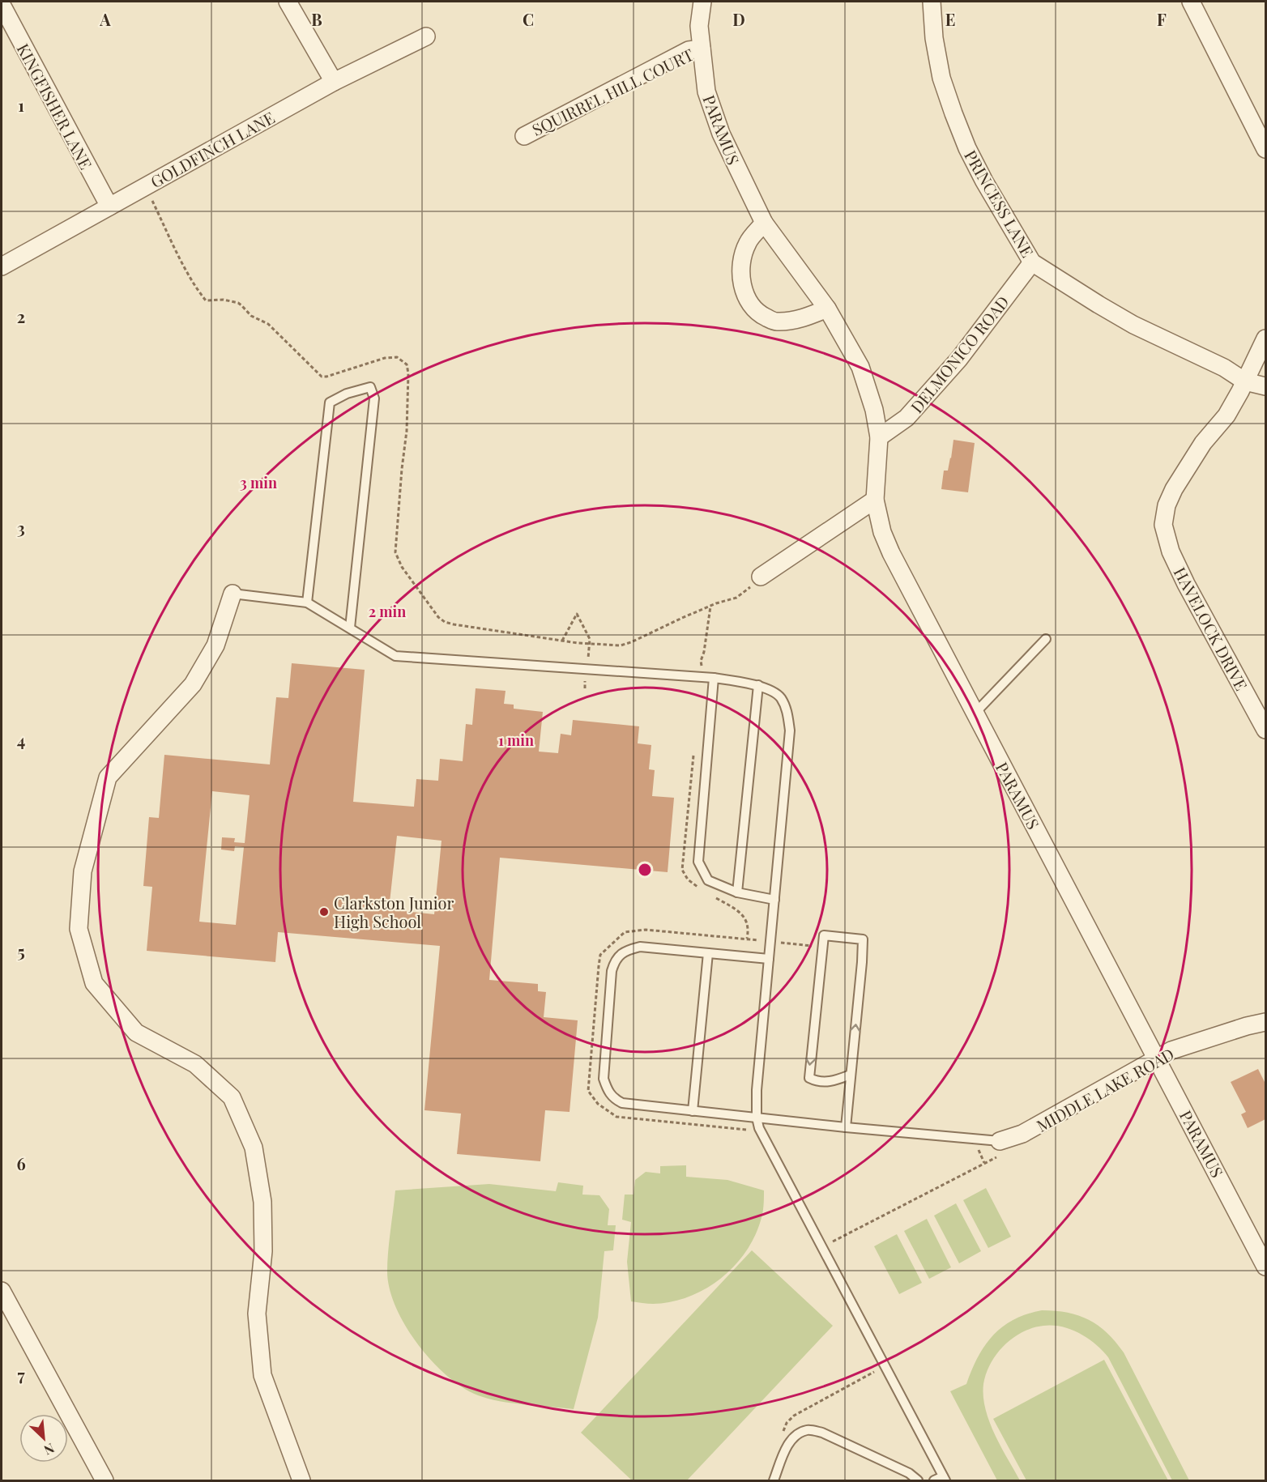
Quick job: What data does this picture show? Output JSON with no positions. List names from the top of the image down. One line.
{"streets":{"street":["SQUIRREL HILL COURT","KINGFISHER LANE","PARAMUS","GOLDFINCH LANE","PRINCESS LANE","DELMONICO ROAD","HAVELOCK DRIVE","MIDDLE LAKE ROAD"]},"crossings":[["SQUIRREL HILL COURT","PARAMUS"],["KINGFISHER LANE","GOLDFINCH LANE"],["PARAMUS","DELMONICO ROAD"],["PARAMUS","MIDDLE LAKE ROAD"],["PRINCESS LANE","DELMONICO ROAD"],["PRINCESS LANE","HAVELOCK DRIVE"]],"places":["Clarkston Junior High School"],"north":"bottom right","grid":{"columns":["A","B","C","D","E","F"],"rows":["1","2","3","4","5","6","7"]},"rings":["3 min","2 min","1 min"]}
